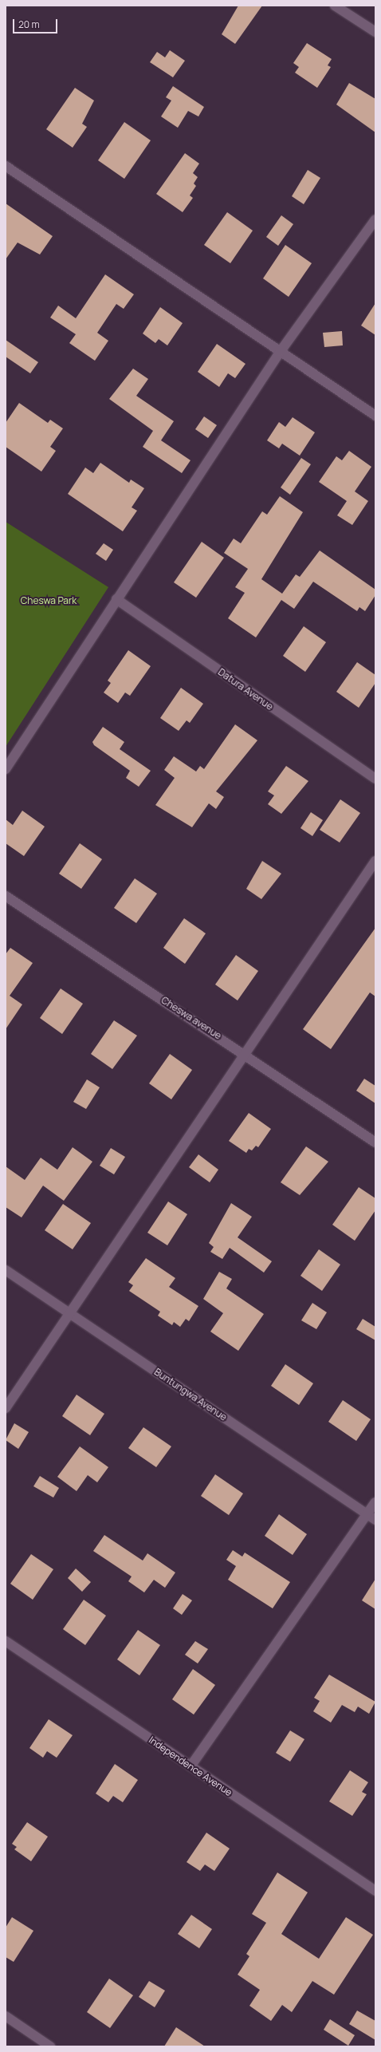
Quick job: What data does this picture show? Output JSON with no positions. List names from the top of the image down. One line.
{"streets":{"street":["Datura Avenue","Cheswa avenue","Buntungwa Avenue","Independence Avenue"]},"parks":["Cheswa Park"],"scale_bar":"20 m"}
